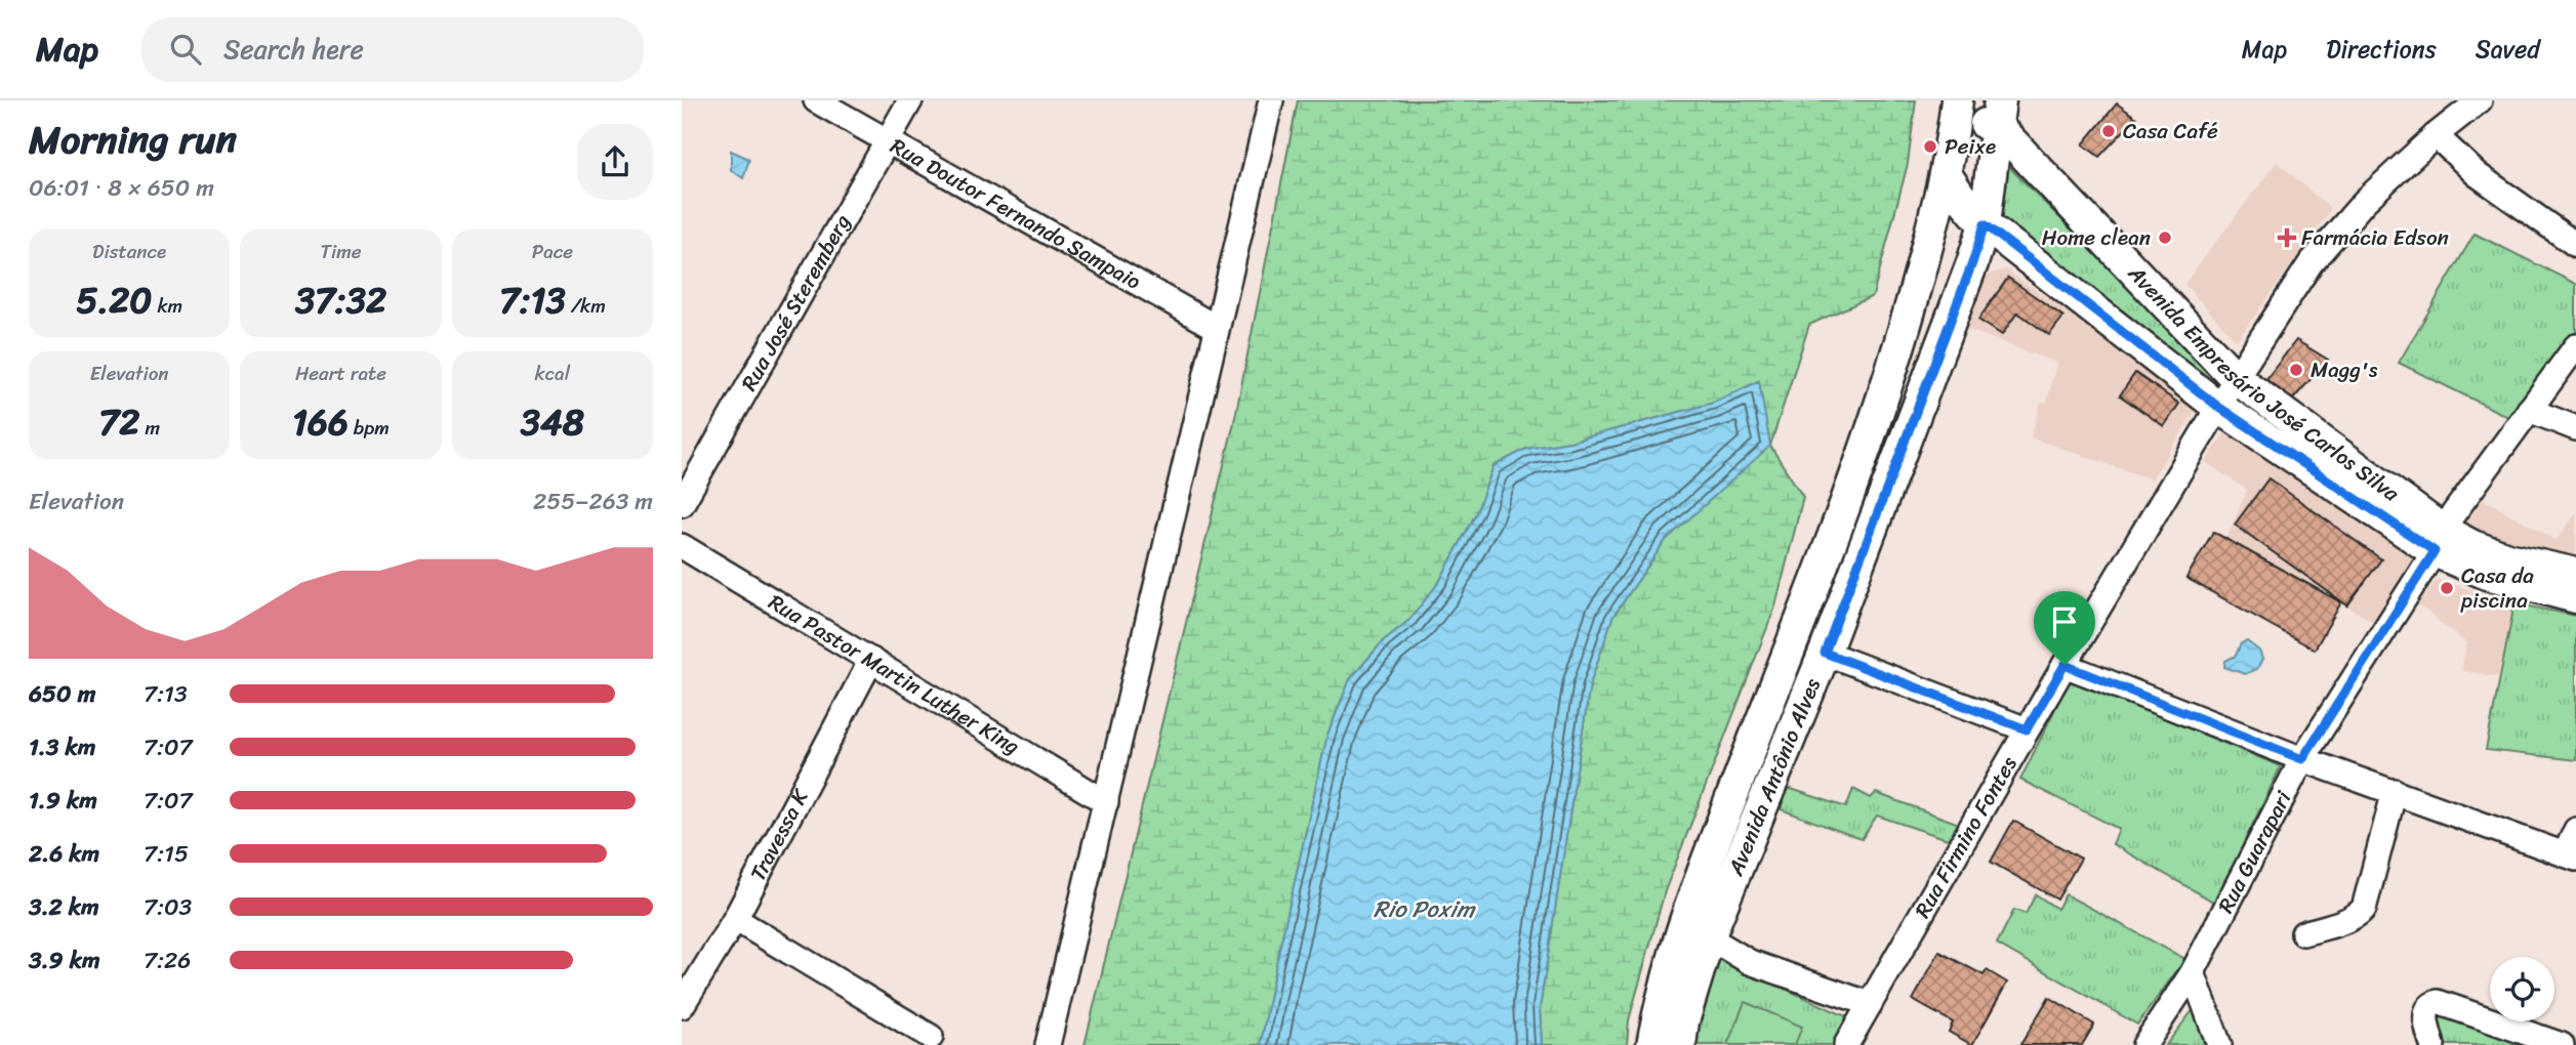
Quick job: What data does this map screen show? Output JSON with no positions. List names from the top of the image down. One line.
{"streets":{"main road":["Avenida Empresário José Carlos Silva","Avenida Antônio Alves"],"street":["Rua Doutor Fernando Sampaio","Rua José Steremberg","Rua Pastor Martin Luther King","Travessa K","Rua Firmino Fontes","Rua Guarapari"]},"crossings":[["Rua Doutor Fernando Sampaio","Rua José Steremberg"],["Avenida Empresário José Carlos Silva","Avenida Antônio Alves"],["Avenida Empresário José Carlos Silva","Rua Firmino Fontes"],["Avenida Empresário José Carlos Silva","Rua Guarapari"],["Rua Pastor Martin Luther King","Travessa K"]],"water":["Rio Poxim"],"places":{"other":["Casa Café","Peixe","Home clean","Magg's","Casa da piscina"],"health":["Farmácia Edson"]},"page":{"header":"Map","search":"Search here","nav":["Map","Directions","Saved"],"heading":["Morning run","06:01 · 8 × 650 m"],"stats":[["Distance","5.20 km"],["Time","37:32"],["Pace","7:13 /km"],["Elevation","72 m"],["Heart rate","166 bpm"],["kcal","348"]],"chart":["Elevation","255–263 m"],"list":[{"name":"650 m","note":"7:13"},{"name":"1.3 km","note":"7:07"},{"name":"1.9 km","note":"7:07"},{"name":"2.6 km","note":"7:15"},{"name":"3.2 km","note":"7:03"},{"name":"3.9 km","note":"7:26"}]}}
